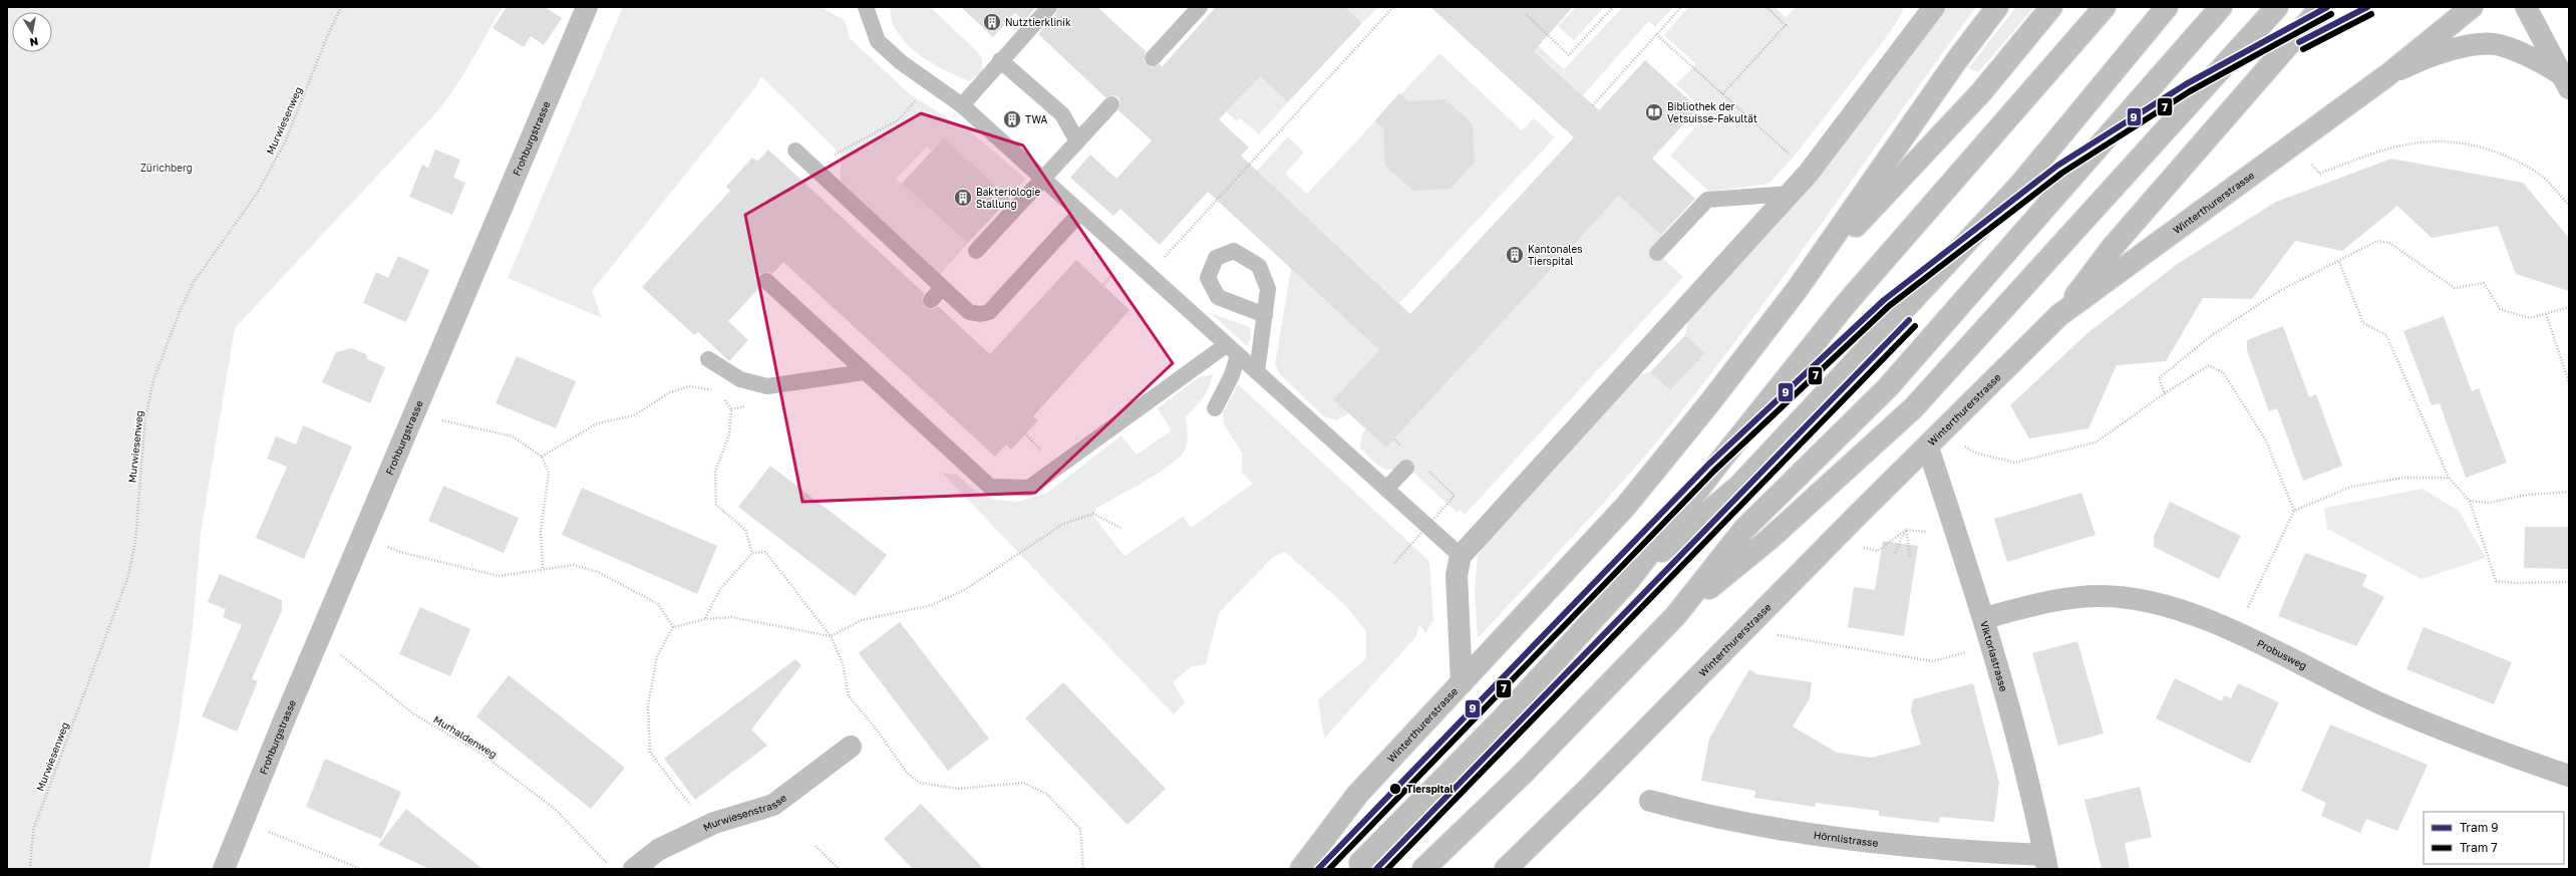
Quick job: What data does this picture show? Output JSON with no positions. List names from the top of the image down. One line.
{"streets":{"main road":["Frohburgstrasse","Winterthurerstrasse","Probusweg","Viktoriastrasse","Murwiesenstrasse","Hörnlistrasse"],"path":["Murwiesenweg","Murhaldenweg"]},"crossings":[["Winterthurerstrasse","Viktoriastrasse"],["Probusweg","Viktoriastrasse"],["Viktoriastrasse","Hörnlistrasse"],["Murhaldenweg","Murwiesenstrasse"]],"parks":["Zürichberg"],"places":{"building":["Nutztierklinik","TWA","Bakteriologie Stallung","Kantonales Tierspital"],"library":["Bibliothek der Vetsuisse-Fakultät"],"other":["Tierspital"]},"lines":["tram line 9","tram line 7"],"legend":["Tram 9","Tram 7"],"north":"bottom"}
